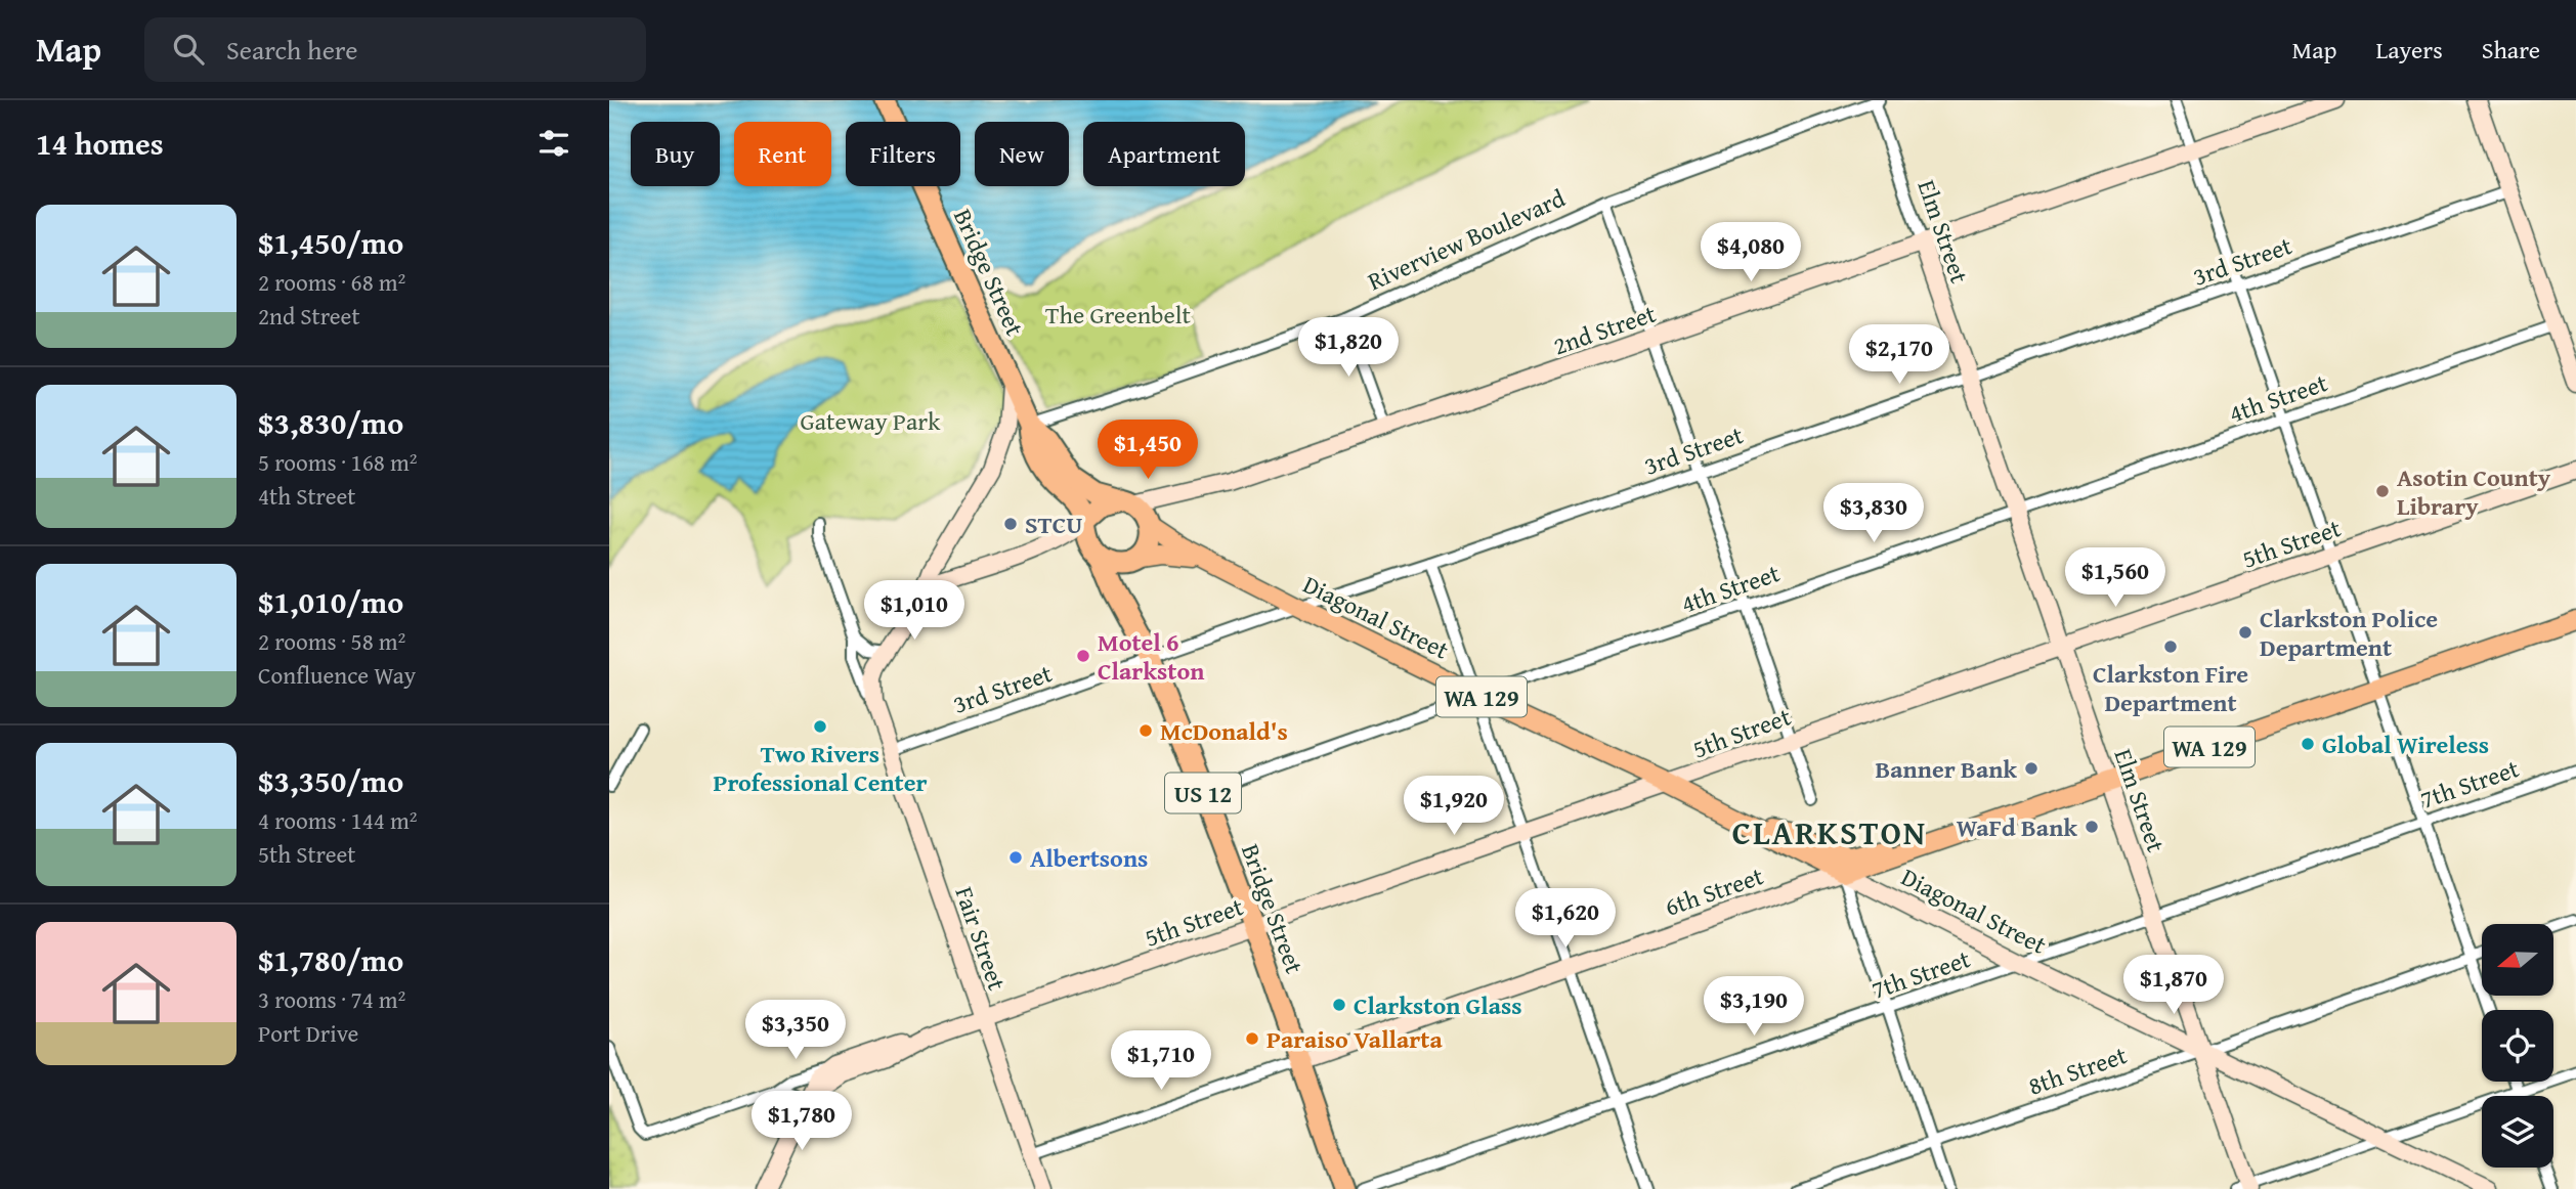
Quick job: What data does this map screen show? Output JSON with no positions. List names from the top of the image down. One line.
{"streets":{"highway":["Bridge Street","US 12"],"main road":["Diagonal Street","WA 129","6th Street"],"street":["Elm Street","Riverview Boulevard","3rd Street","2nd Street","4th Street","5th Street","7th Street","Fair Street","8th Street"]},"crossings":[["Elm Street","Riverview Boulevard"],["Elm Street","3rd Street"],["Elm Street","2nd Street"],["Elm Street","4th Street"],["Elm Street","5th Street"],["Elm Street","Diagonal Street"],["Elm Street","7th Street"],["Elm Street","6th Street"],["Elm Street","8th Street"],["Riverview Boulevard","Bridge Street"],["3rd Street","Bridge Street"],["3rd Street","Diagonal Street"],["3rd Street","Fair Street"],["Bridge Street","2nd Street"],["Bridge Street","4th Street"],["Bridge Street","5th Street"],["Bridge Street","Diagonal Street"],["Bridge Street","US 12"],["Bridge Street","6th Street"],["2nd Street","Diagonal Street"],["2nd Street","US 12"],["4th Street","Diagonal Street"],["5th Street","Diagonal Street"],["5th Street","Fair Street"],["Diagonal Street","WA 129"],["Diagonal Street","7th Street"],["Diagonal Street","US 12"],["Diagonal Street","6th Street"],["Diagonal Street","8th Street"],["WA 129","6th Street"],["6th Street","Fair Street"]],"districts":["CLARKSTON"],"parks":["The Greenbelt","Gateway Park"],"places":["Asotin County Library","STCU","Clarkston Police Department","Clarkston Fire Department","Motel 6 Clarkston","Two Rivers Professional Center","McDonald's","Global Wireless","Banner Bank","WaFd Bank","Albertsons","Clarkston Glass","Paraiso Vallarta"],"north":"left","page":{"header":"Map","search":"Search here","nav":["Map","Layers","Share"],"heading":"14 homes","chip":["Buy","Rent","Filters","New","Apartment"],"list":[{"name":"$1,450/mo","note":"2 rooms · 68 m² · 2nd Street"},{"name":"$3,830/mo","note":"5 rooms · 168 m² · 4th Street"},{"name":"$1,010/mo","note":"2 rooms · 58 m² · Confluence Way"},{"name":"$3,350/mo","note":"4 rooms · 144 m² · 5th Street"},{"name":"$1,780/mo","note":"3 rooms · 74 m² · Port Drive"}],"price":["$4,080","$1,820","$2,170","$1,450","$3,830","$1,560","$1,010","$1,920","$1,620","$1,870","$3,190","$3,350","$1,710","$1,780"]}}
